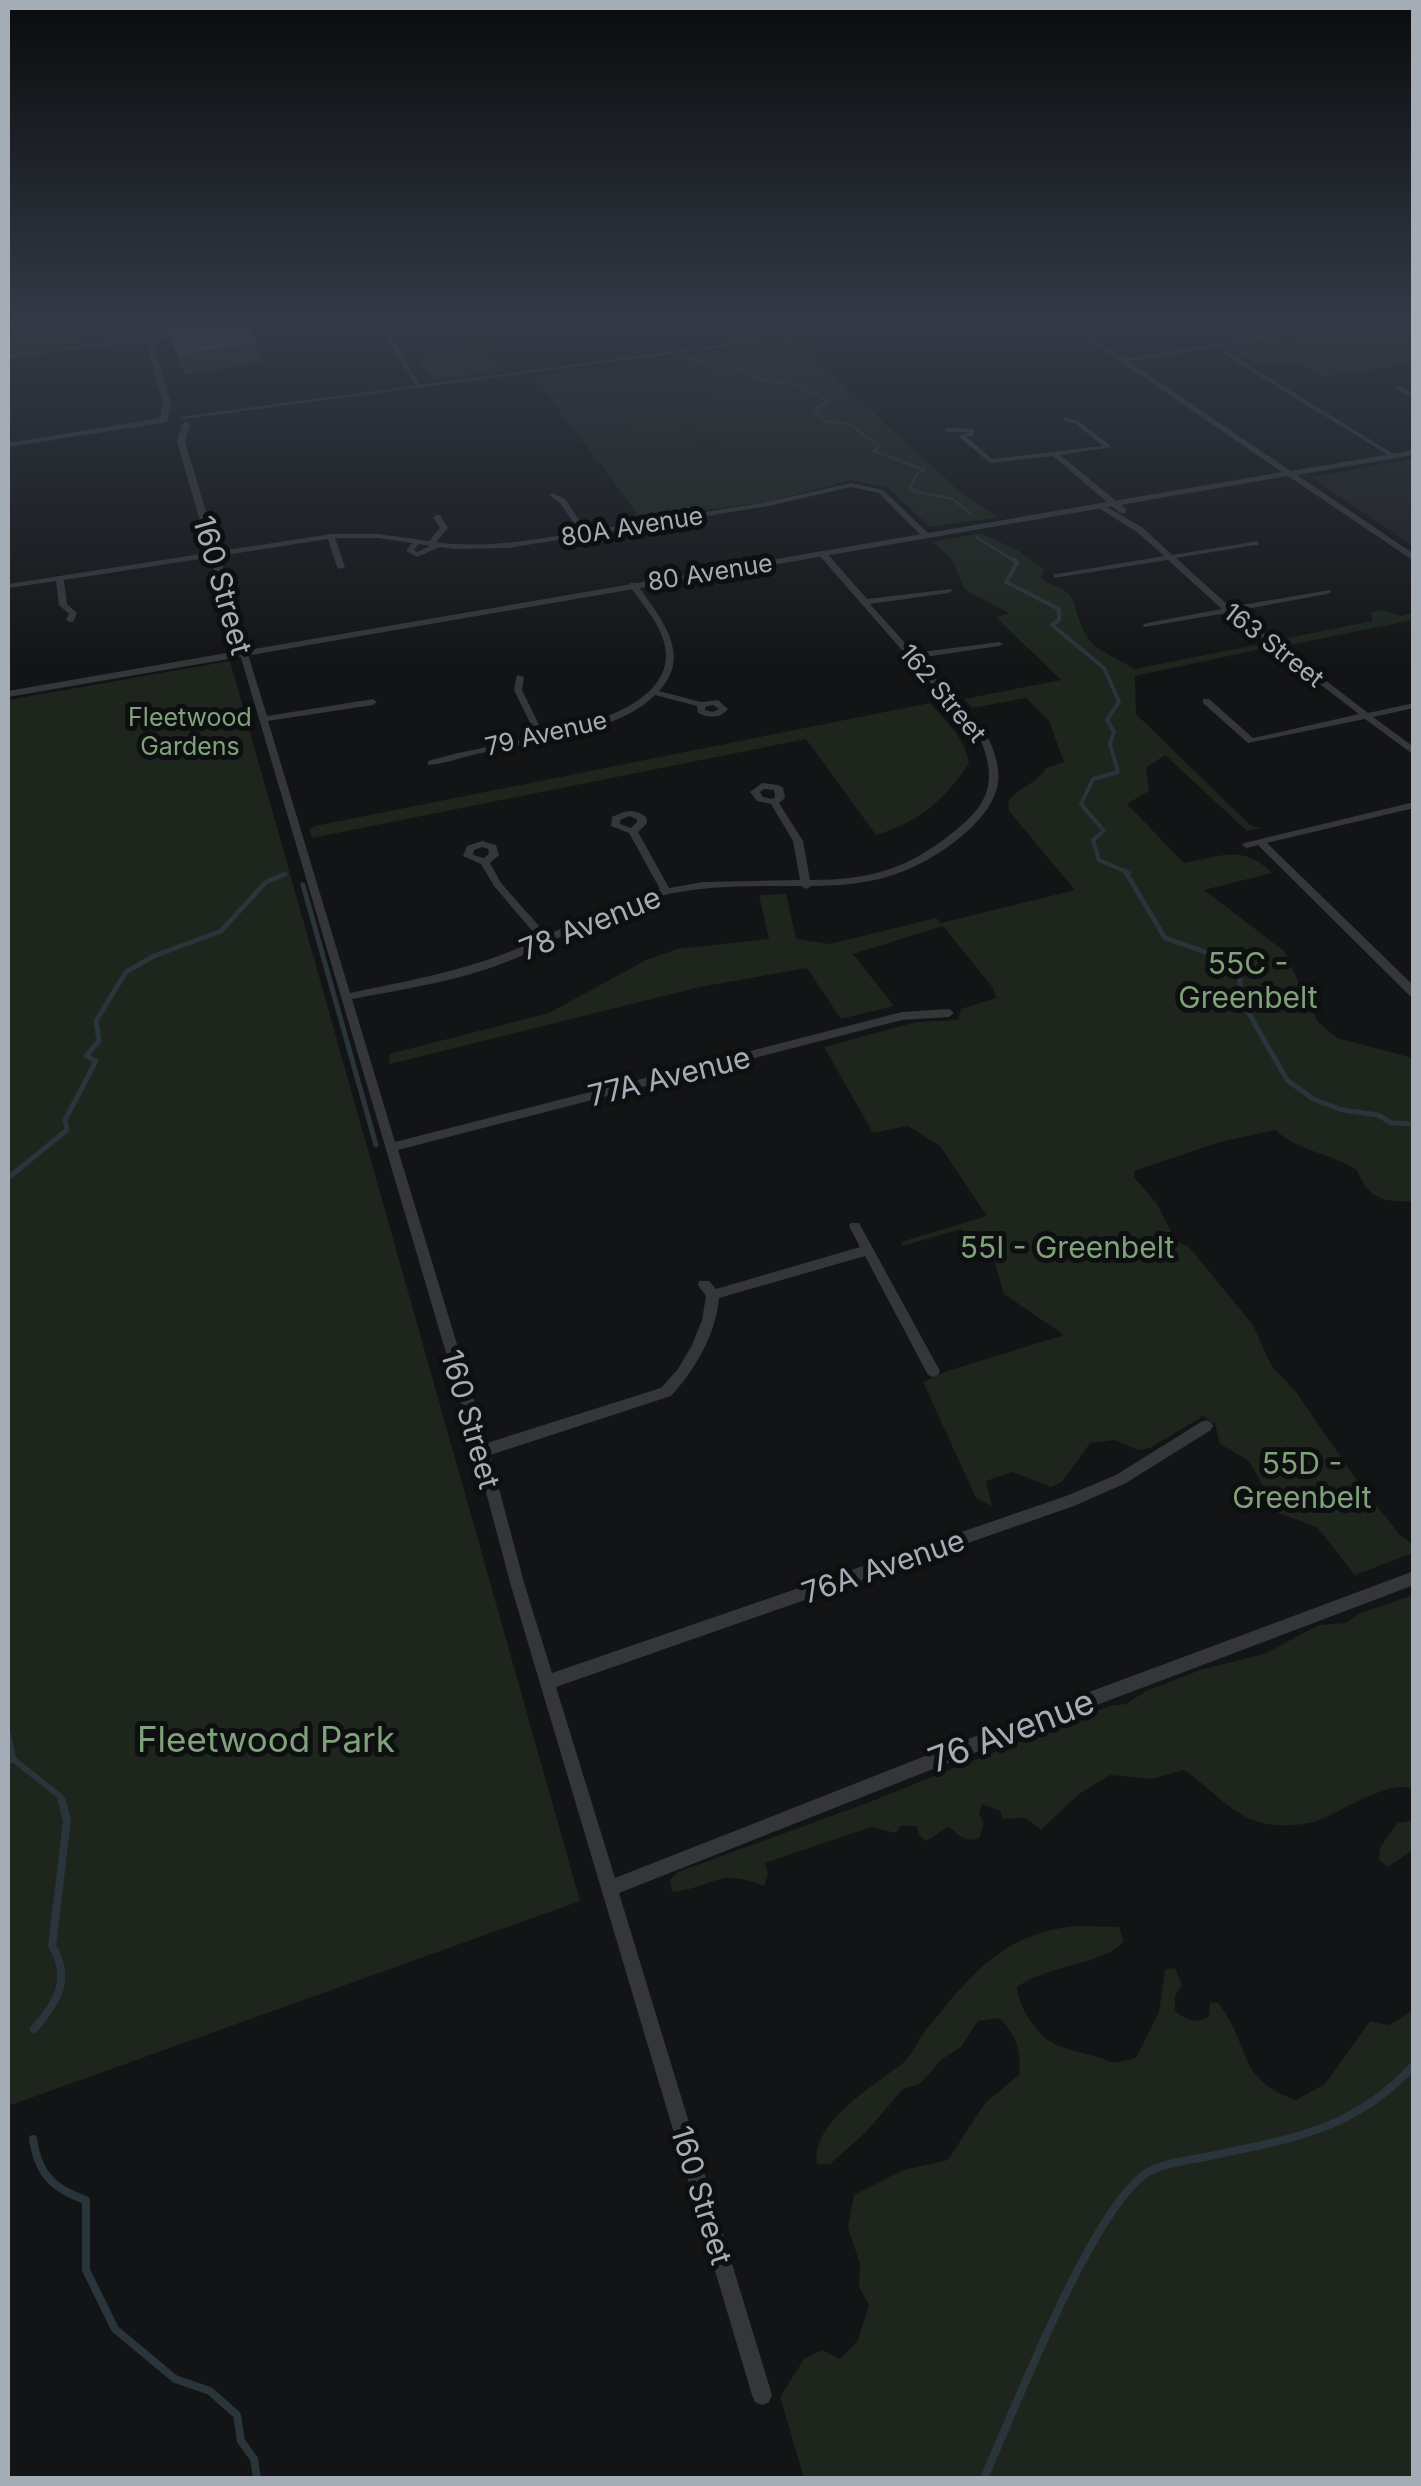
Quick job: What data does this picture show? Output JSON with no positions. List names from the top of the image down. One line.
{"streets":{"street":["80A Avenue","80 Avenue","160 Street","163 Street","162 Street","79 Avenue","78 Avenue","77A Avenue","76A Avenue","76 Avenue"]},"crossings":[["80A Avenue","80 Avenue"],["80A Avenue","160 Street"],["80 Avenue","160 Street"],["80 Avenue","163 Street"],["80 Avenue","162 Street"],["160 Street","78 Avenue"],["160 Street","77A Avenue"],["160 Street","76A Avenue"],["160 Street","76 Avenue"],["162 Street","78 Avenue"]],"parks":["Fleetwood Gardens","55C - Greenbelt","55I - Greenbelt","55D - Greenbelt","Fleetwood Park"]}
